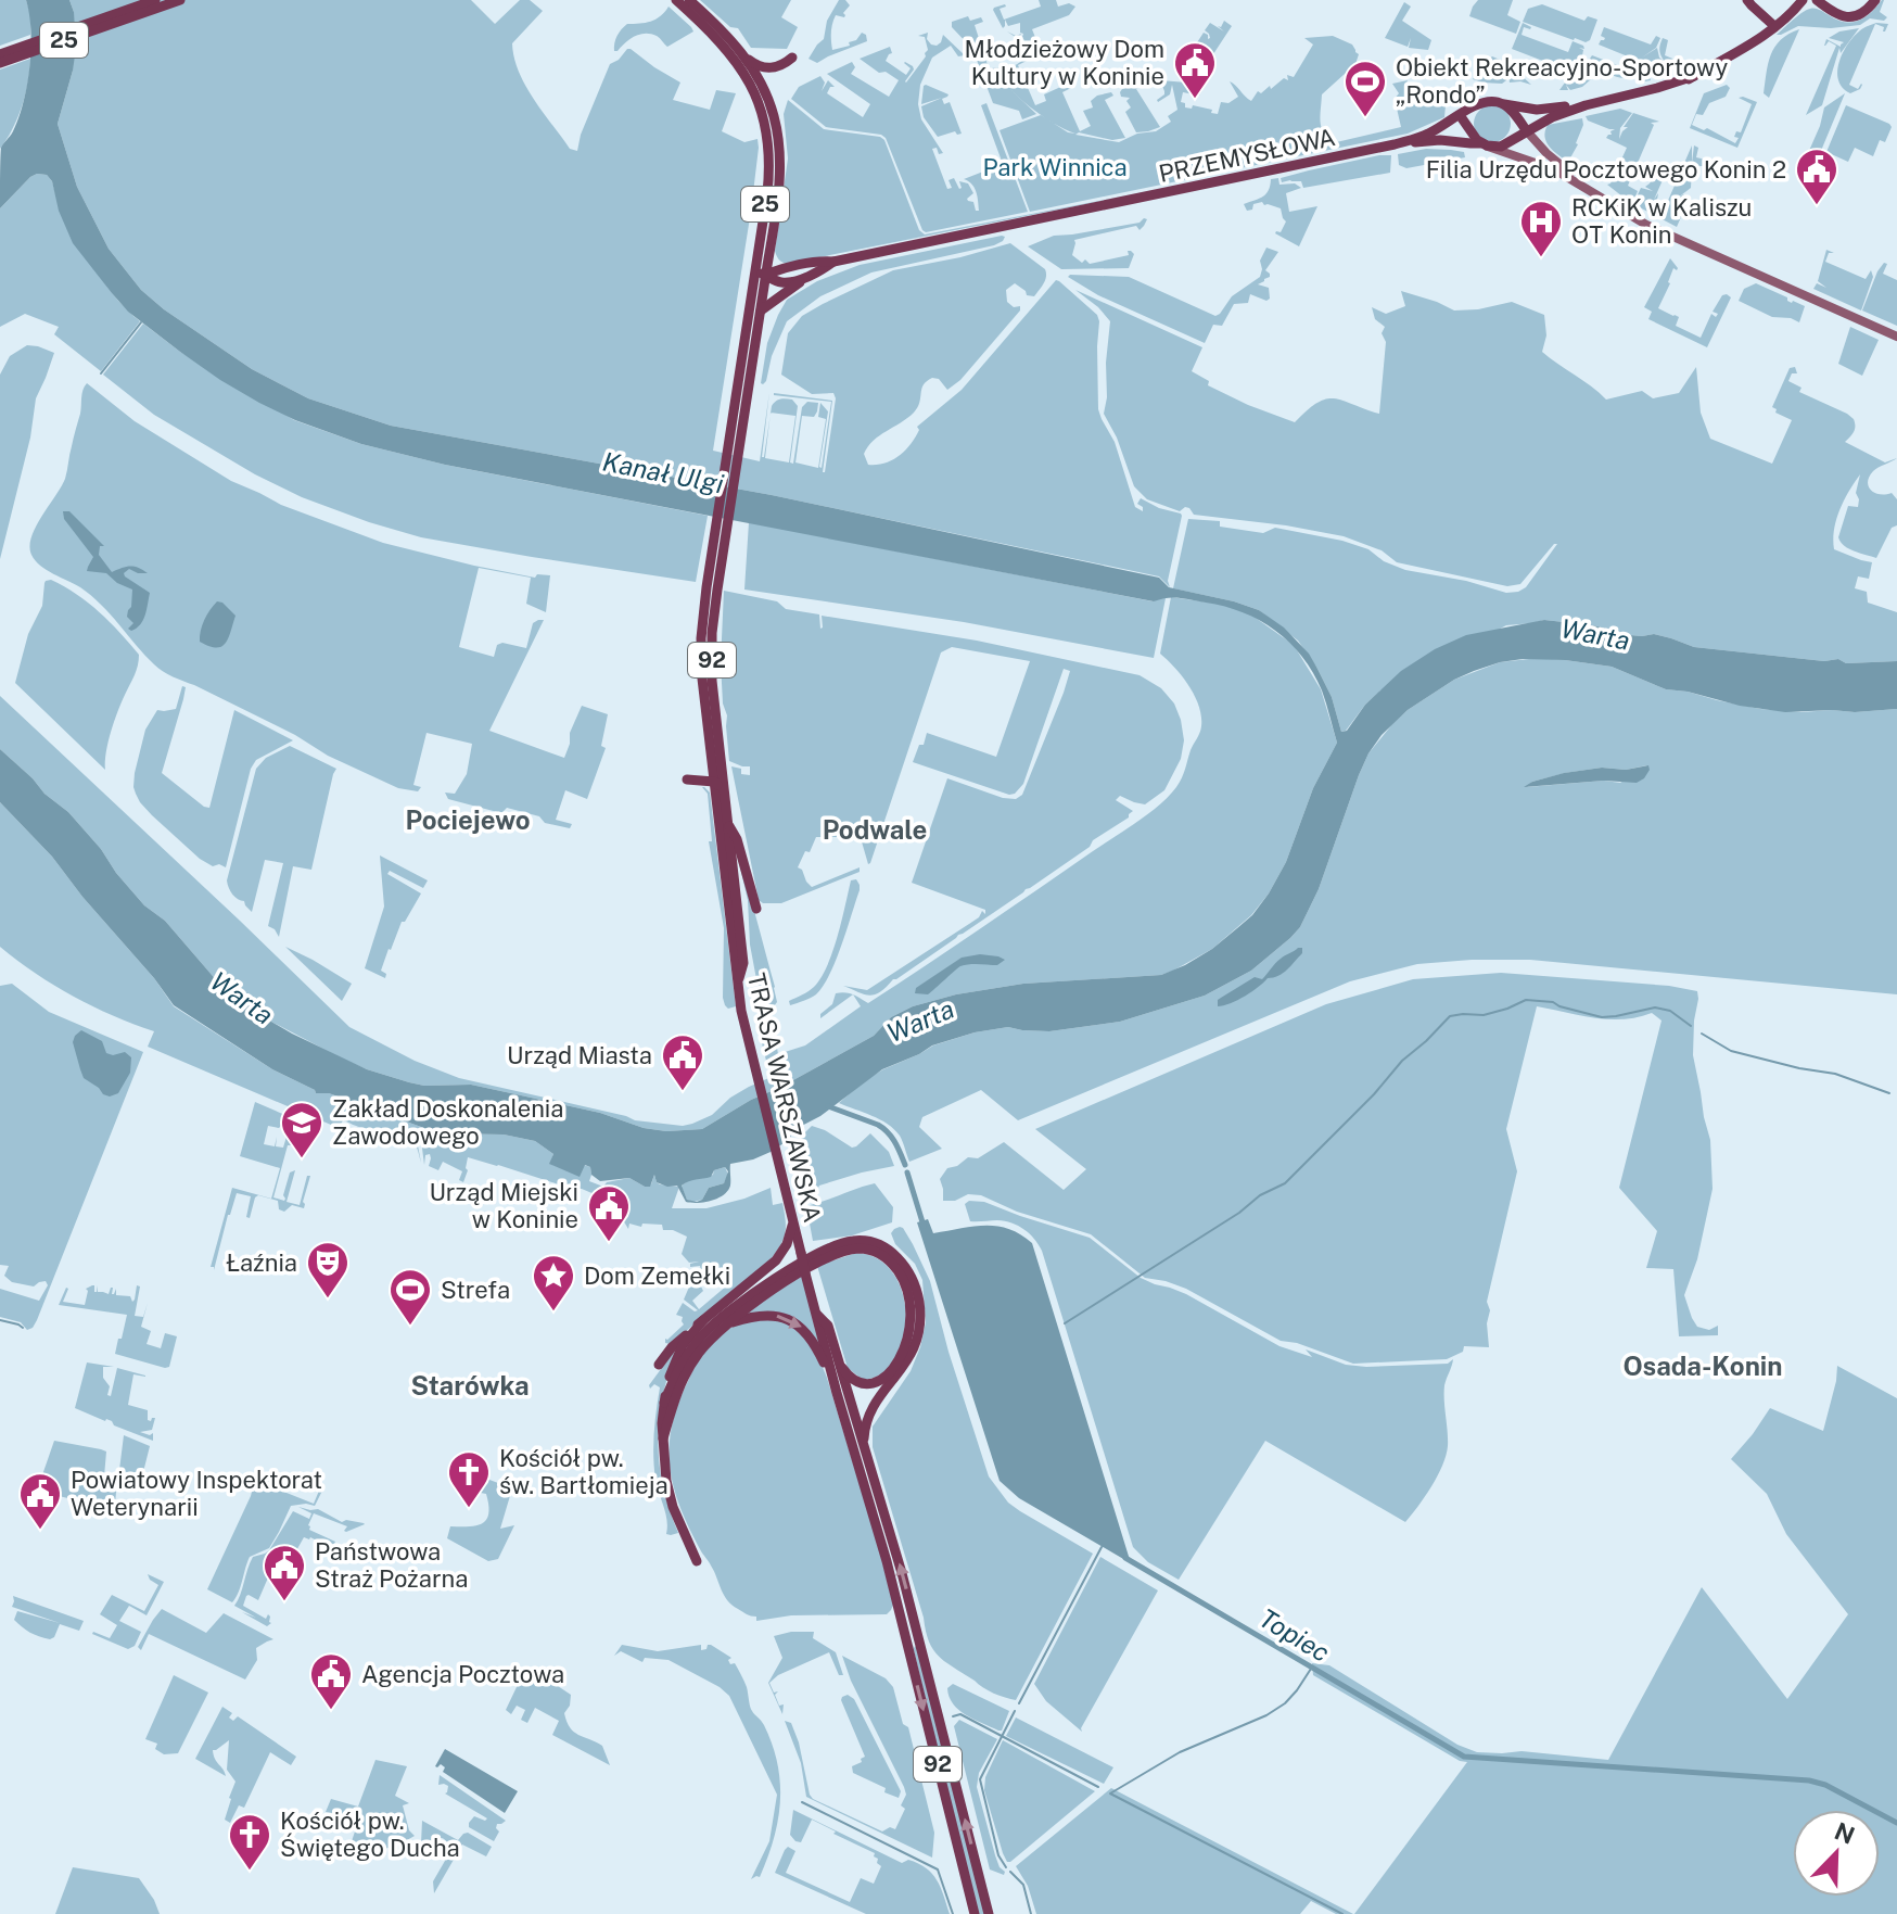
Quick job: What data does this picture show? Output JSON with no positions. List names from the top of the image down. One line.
{"streets":{"main road":["25","PRZEMYSŁOWA","92","TRASA WARSZAWSKA"]},"crossings":[["25","PRZEMYSŁOWA"],["25","TRASA WARSZAWSKA"],["PRZEMYSŁOWA","TRASA WARSZAWSKA"],["92","TRASA WARSZAWSKA"]],"districts":["Pociejewo","Podwale","Osada-Konin","Starówka"],"water":["Kanał Ulgi","Warta","Topiec"],"parks":["Park Winnica"],"places":{"public building":["Młodzieżowy Dom Kultury w Koninie","Filia Urzędu Pocztowego Konin 2","Urząd Miasta","Urząd Miejski w Koninie","Powiatowy Inspektorat Weterynarii","Państwowa Straż Pożarna","Agencja Pocztowa"],"sports":["Obiekt Rekreacyjno-Sportowy „Rondo”","Strefa"],"hospital":["RCKiK w Kaliszu OT Konin"],"school or university":["Zakład Doskonalenia Zawodowego"],"theatre":["Łaźnia"],"place":["Dom Zemełki"],"church":["Kościół pw. św. Bartłomieja","Kościół pw. Świętego Ducha"]},"north":"top right"}
